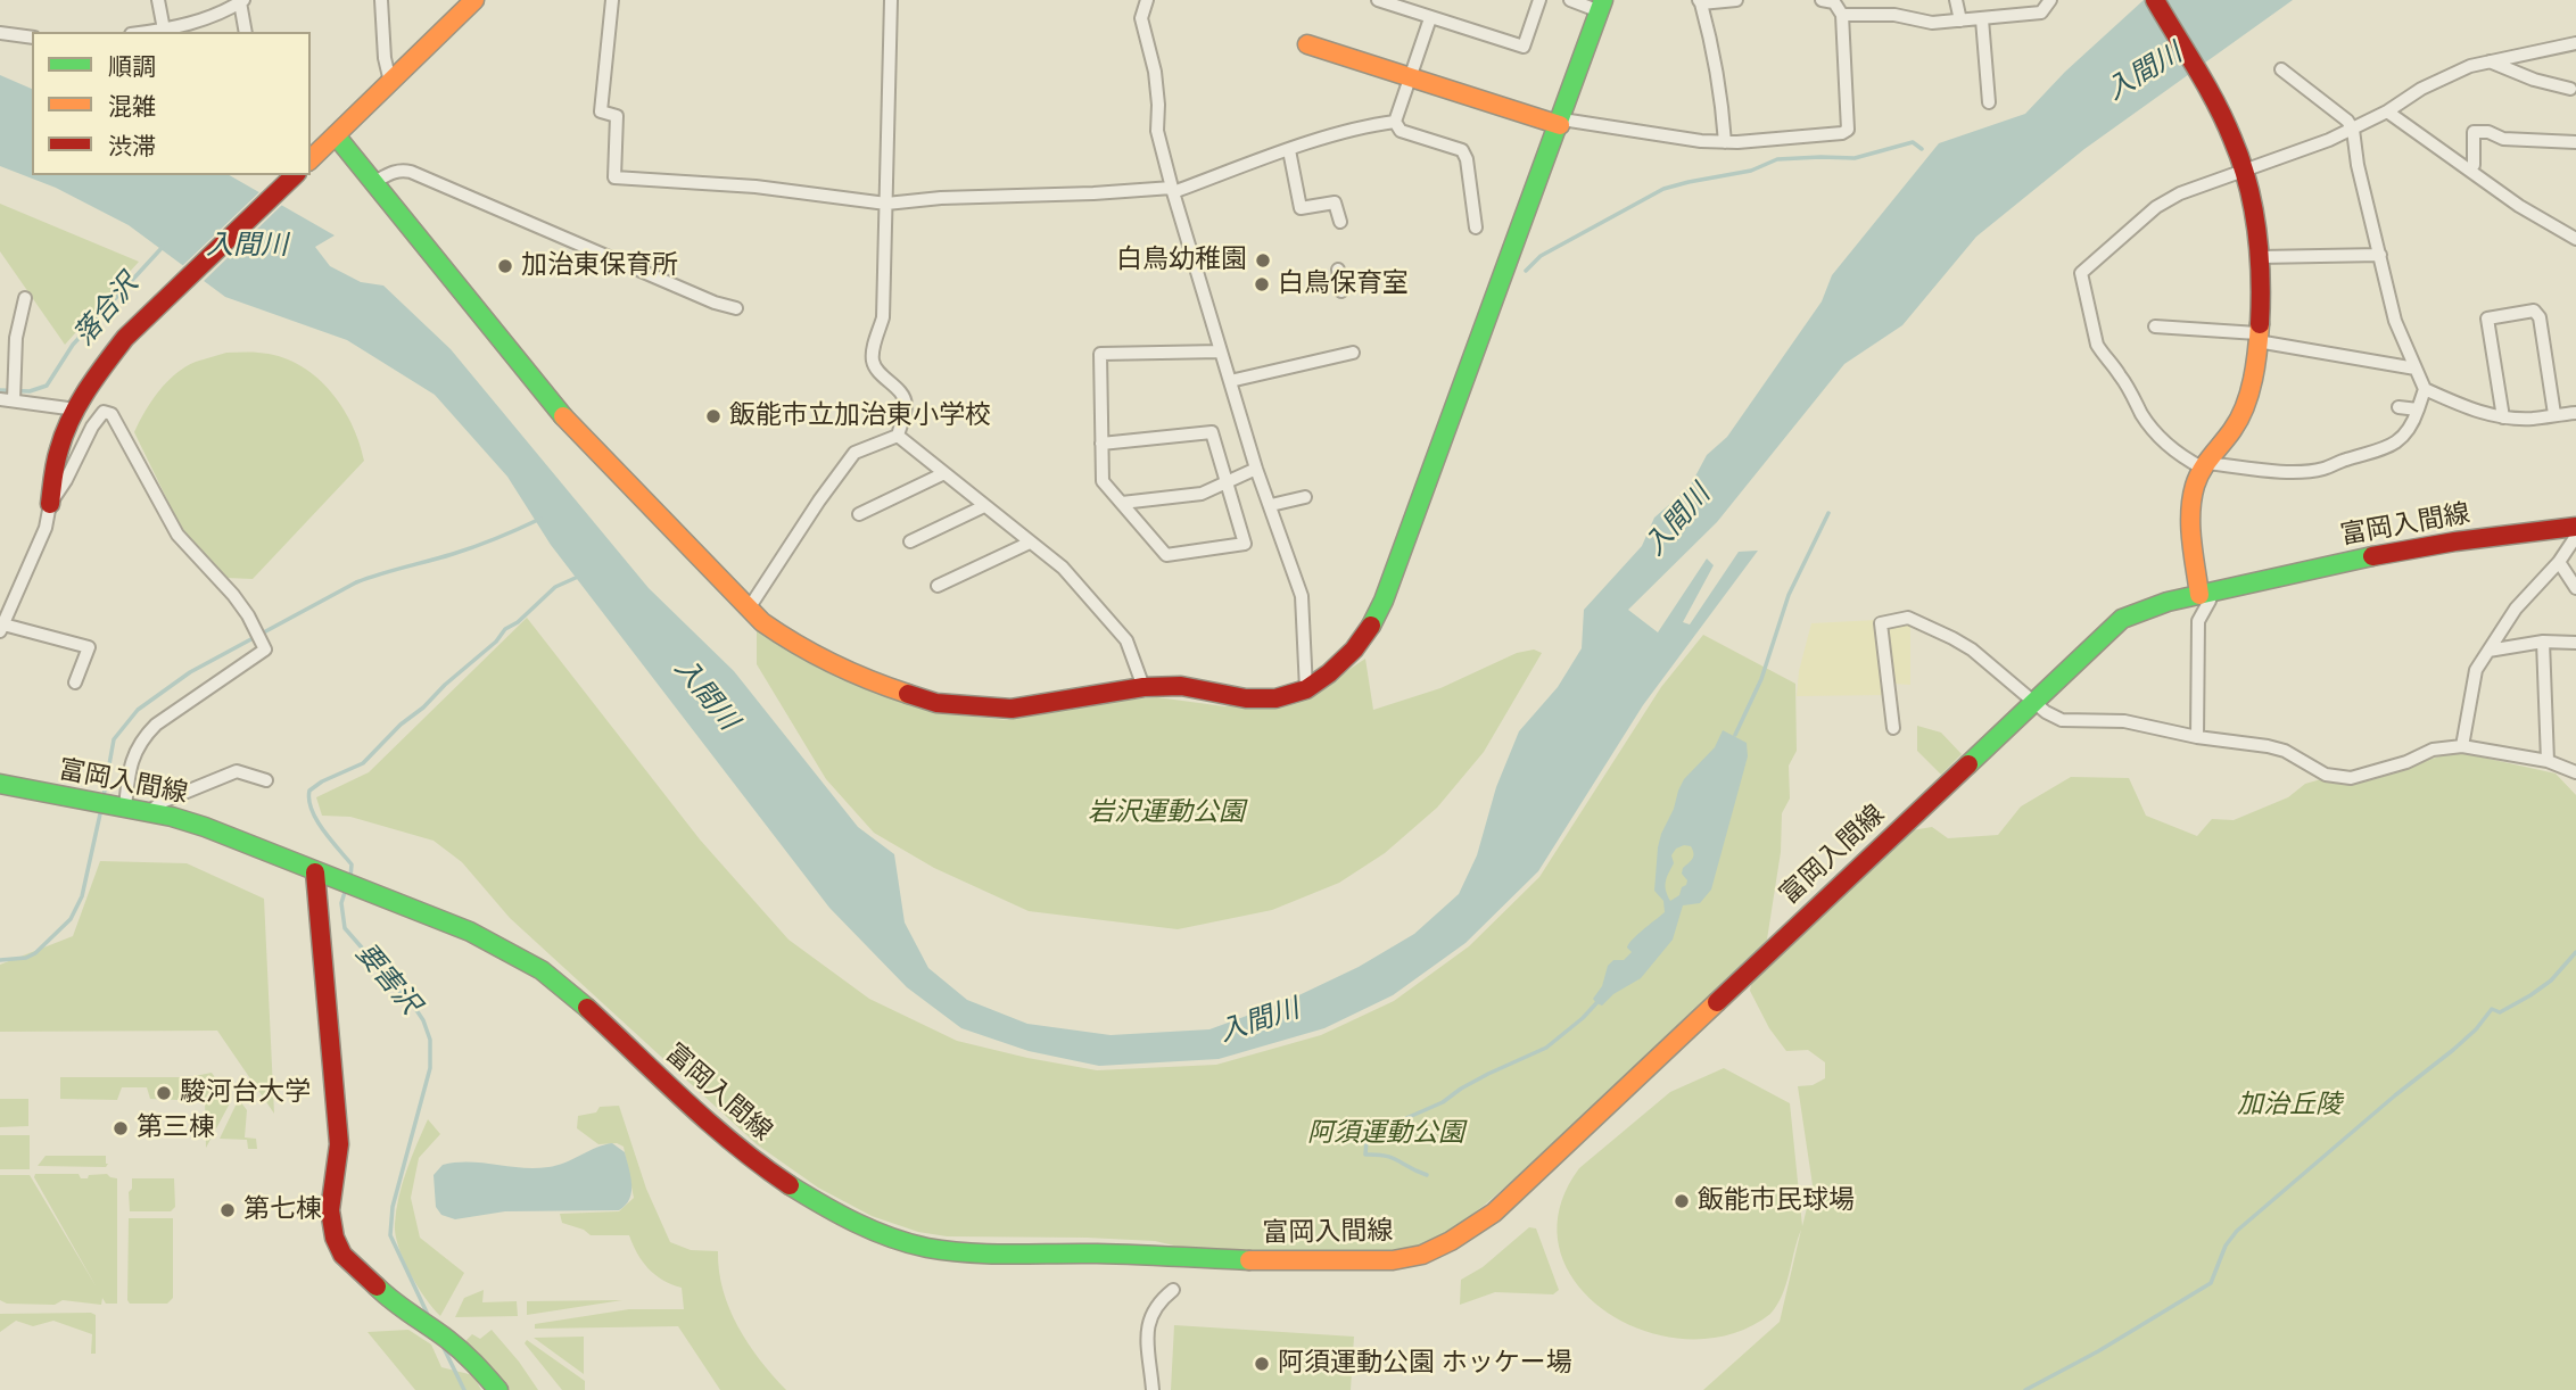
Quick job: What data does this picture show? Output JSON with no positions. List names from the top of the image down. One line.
{"streets":{"street":["富岡入間線"]},"water":["入間川","落合沢","要害沢"],"parks":["岩沢運動公園","加治丘陵","阿須運動公園"],"places":["白鳥幼稚園","加治東保育所","白鳥保育室","飯能市立加治東小学校","駿河台大学","第三棟","飯能市民球場","第七棟","阿須運動公園 ホッケー場"],"legend":["順調","混雑","渋滞"]}
